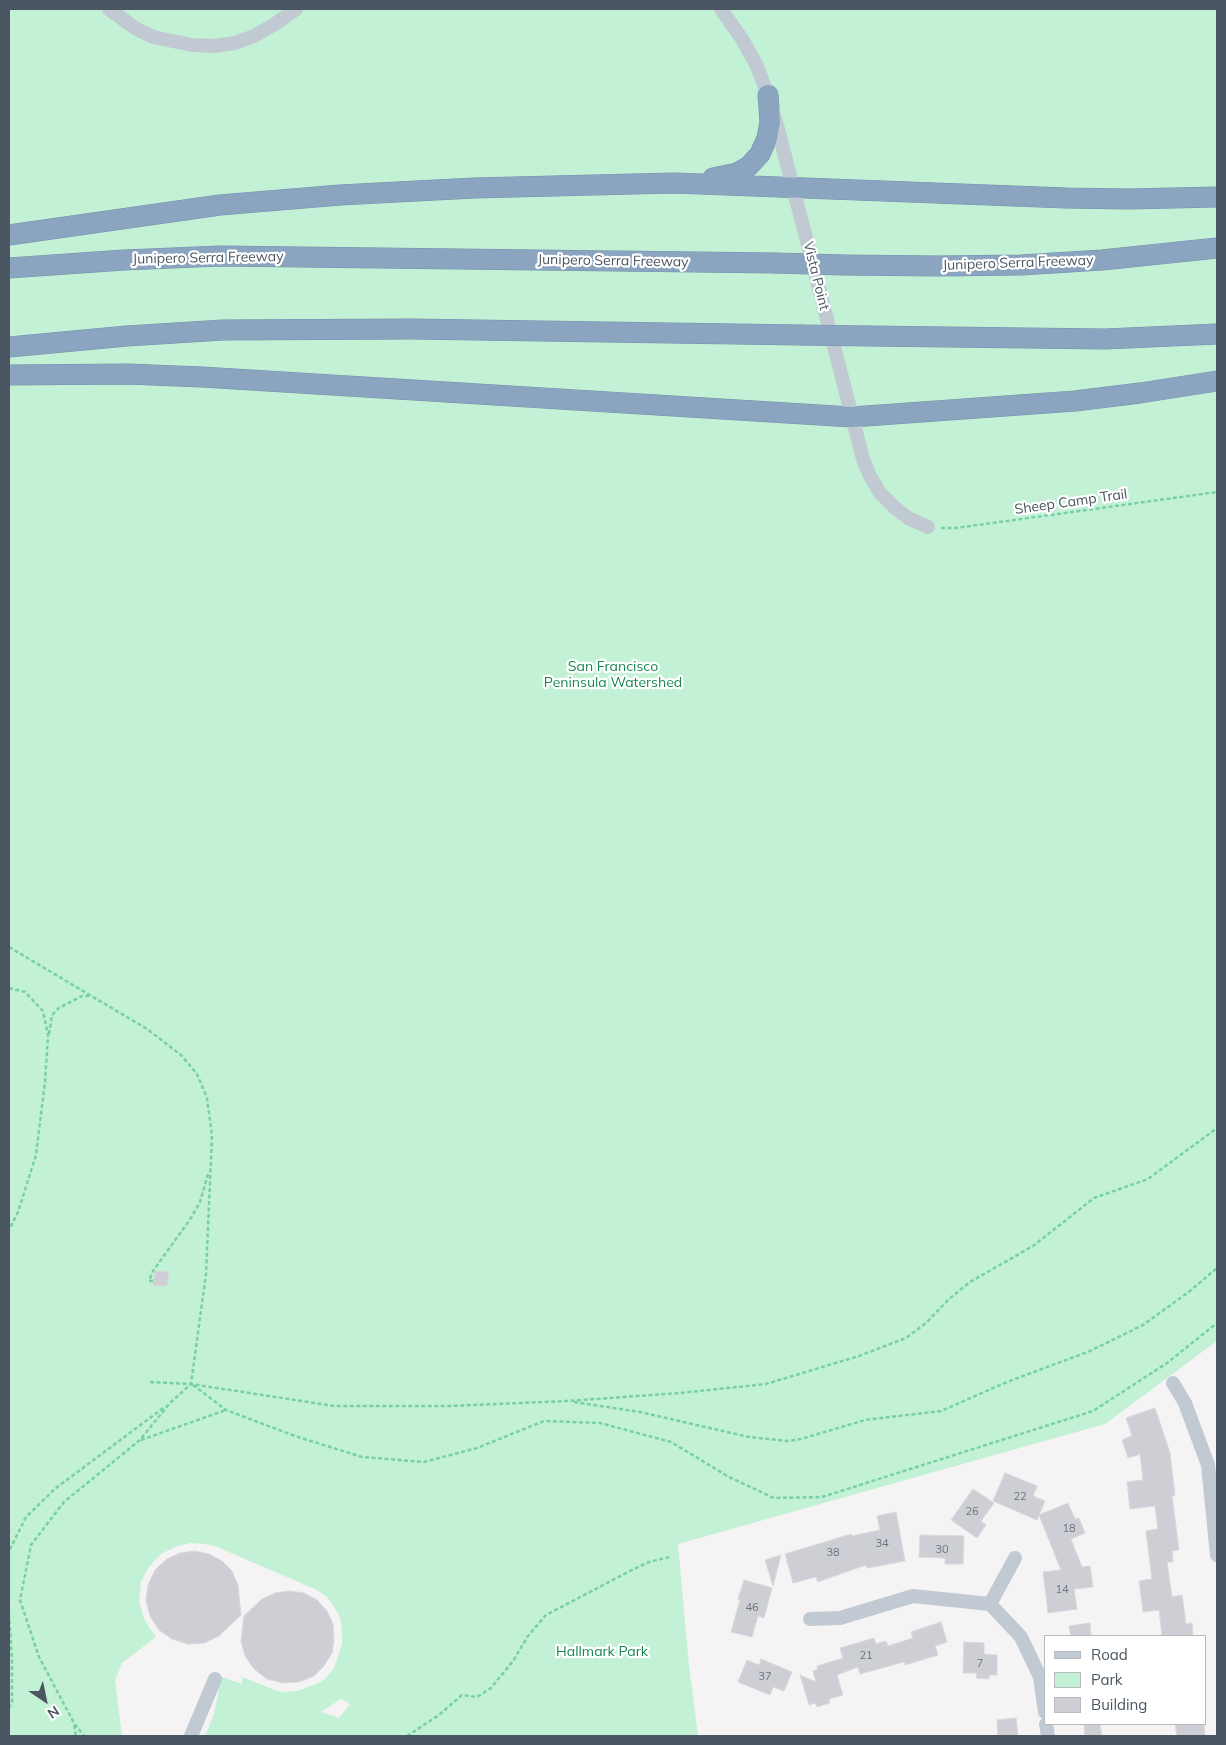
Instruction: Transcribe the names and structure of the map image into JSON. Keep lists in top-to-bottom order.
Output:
{
  "streets": {
    "highway": ["Junipero Serra Freeway"],
    "street": ["Vista Point"],
    "path": ["Sheep Camp Trail"]
  },
  "crossings": [
    ["Vista Point", "Sheep Camp Trail"]
  ],
  "parks": ["San Francisco Peninsula Watershed", "Hallmark Park"],
  "house_numbers": [
    "22",
    "26",
    "18",
    "34",
    "30",
    "38",
    "14",
    "46",
    "21",
    "7",
    "37"
  ],
  "legend": ["Road", "Park", "Building"],
  "north": "bottom right"
}
